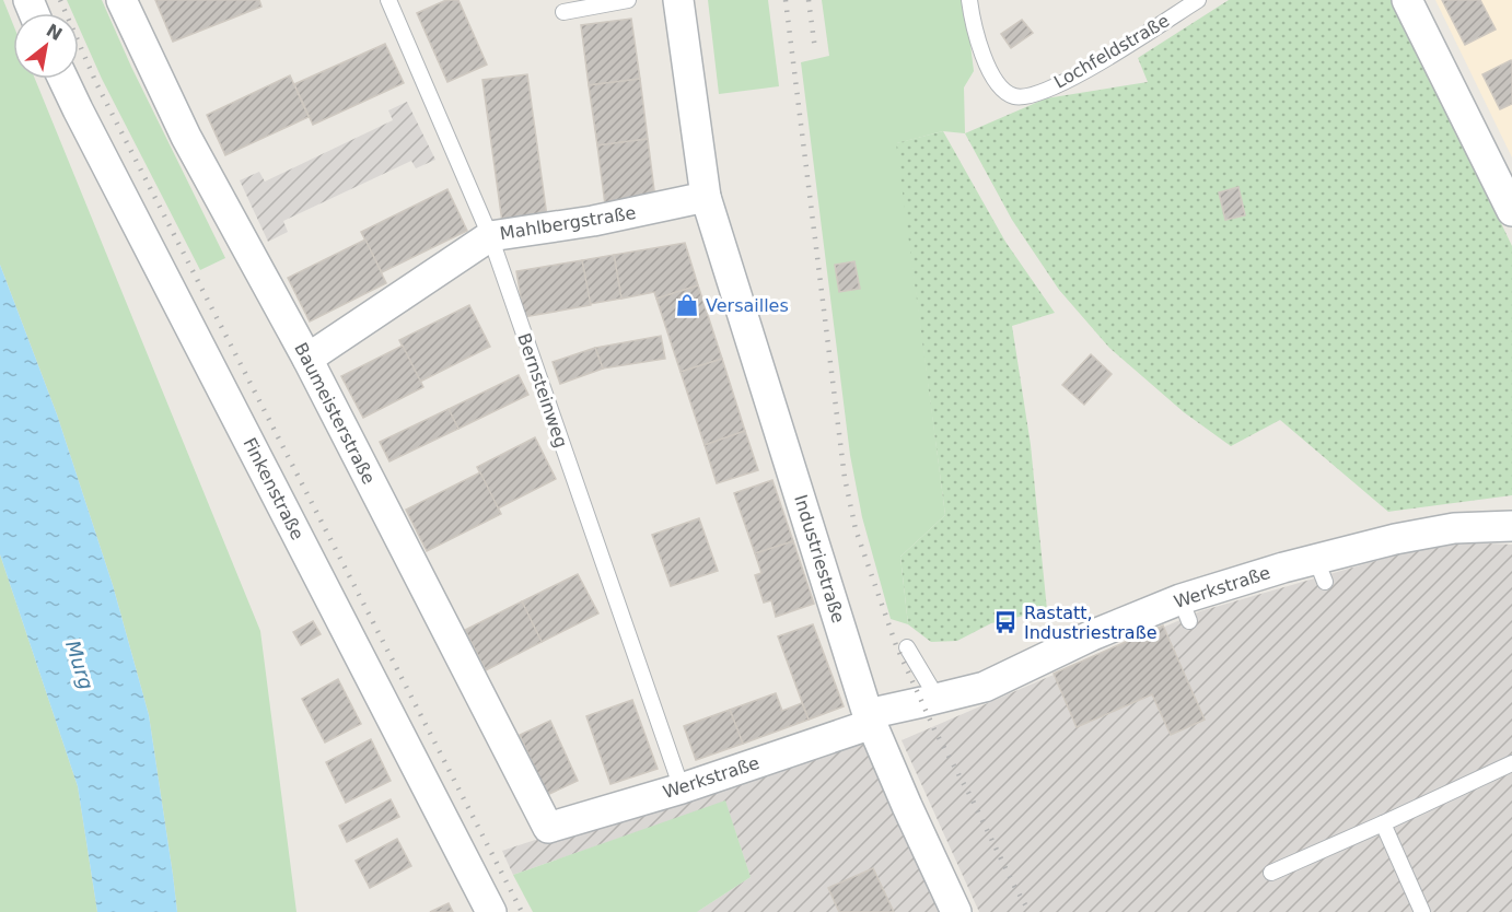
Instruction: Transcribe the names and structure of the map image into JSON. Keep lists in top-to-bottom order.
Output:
{
  "streets": {
    "street": [
      "Mahlbergstraße",
      "Baumeisterstraße",
      "Finkenstraße",
      "Industriestraße",
      "Werkstraße"
    ],
    "lane": ["Lochfeldstraße", "Bernsteinweg"]
  },
  "crossings": [
    ["Mahlbergstraße", "Bernsteinweg"],
    ["Mahlbergstraße", "Baumeisterstraße"],
    ["Mahlbergstraße", "Industriestraße"],
    ["Bernsteinweg", "Werkstraße"],
    ["Baumeisterstraße", "Werkstraße"],
    ["Industriestraße", "Werkstraße"]
  ],
  "water": ["Murg"],
  "places": {
    "shop": ["Versailles"],
    "bus stop": ["Rastatt, Industriestraße"]
  },
  "north": "top right"
}
